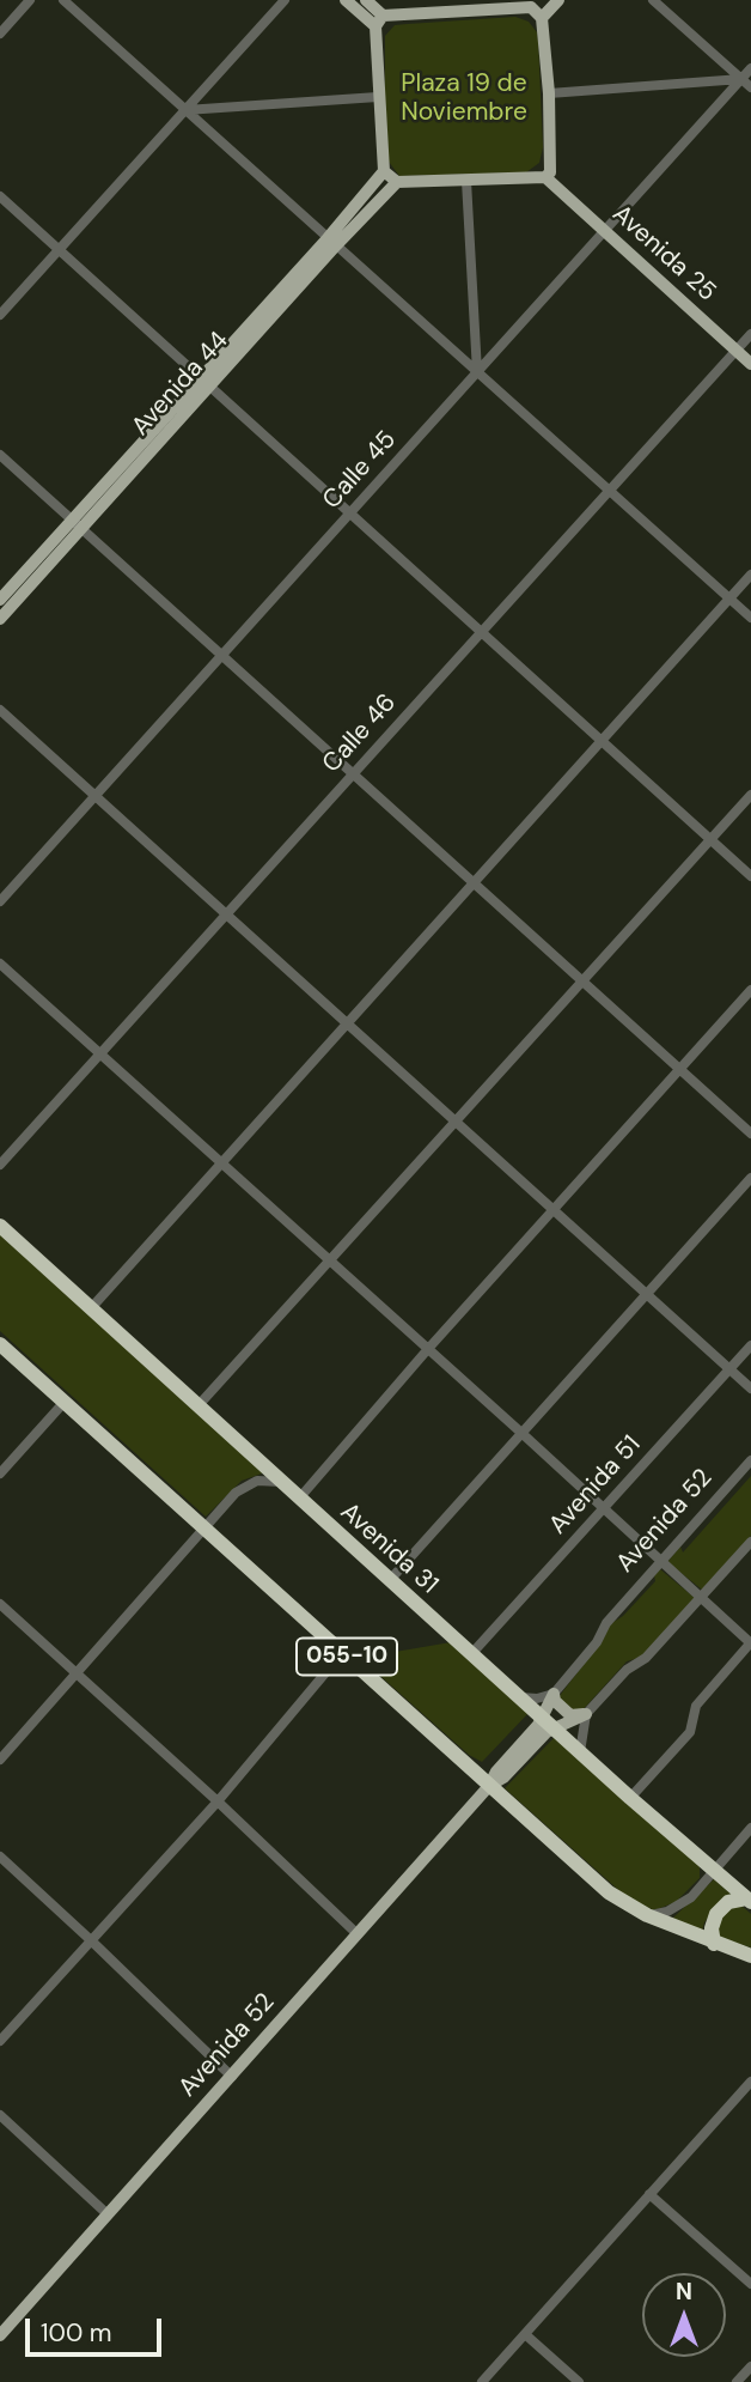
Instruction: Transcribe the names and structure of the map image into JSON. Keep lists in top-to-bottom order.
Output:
{
  "streets": {
    "highway": ["Avenida 31", "055-10"],
    "main road": ["Avenida 25", "Avenida 44", "Avenida 52"],
    "street": ["Calle 45", "Calle 46", "Avenida 51"]
  },
  "crossings": [
    ["Avenida 25", "Calle 45"],
    ["Avenida 25", "Calle 46"],
    ["Avenida 51", "Avenida 31"],
    ["Avenida 52", "Avenida 31"],
    ["Avenida 52", "055-10"]
  ],
  "parks": ["Plaza 19 de Noviembre"],
  "scale_bar": "100 m",
  "north": "top"
}
